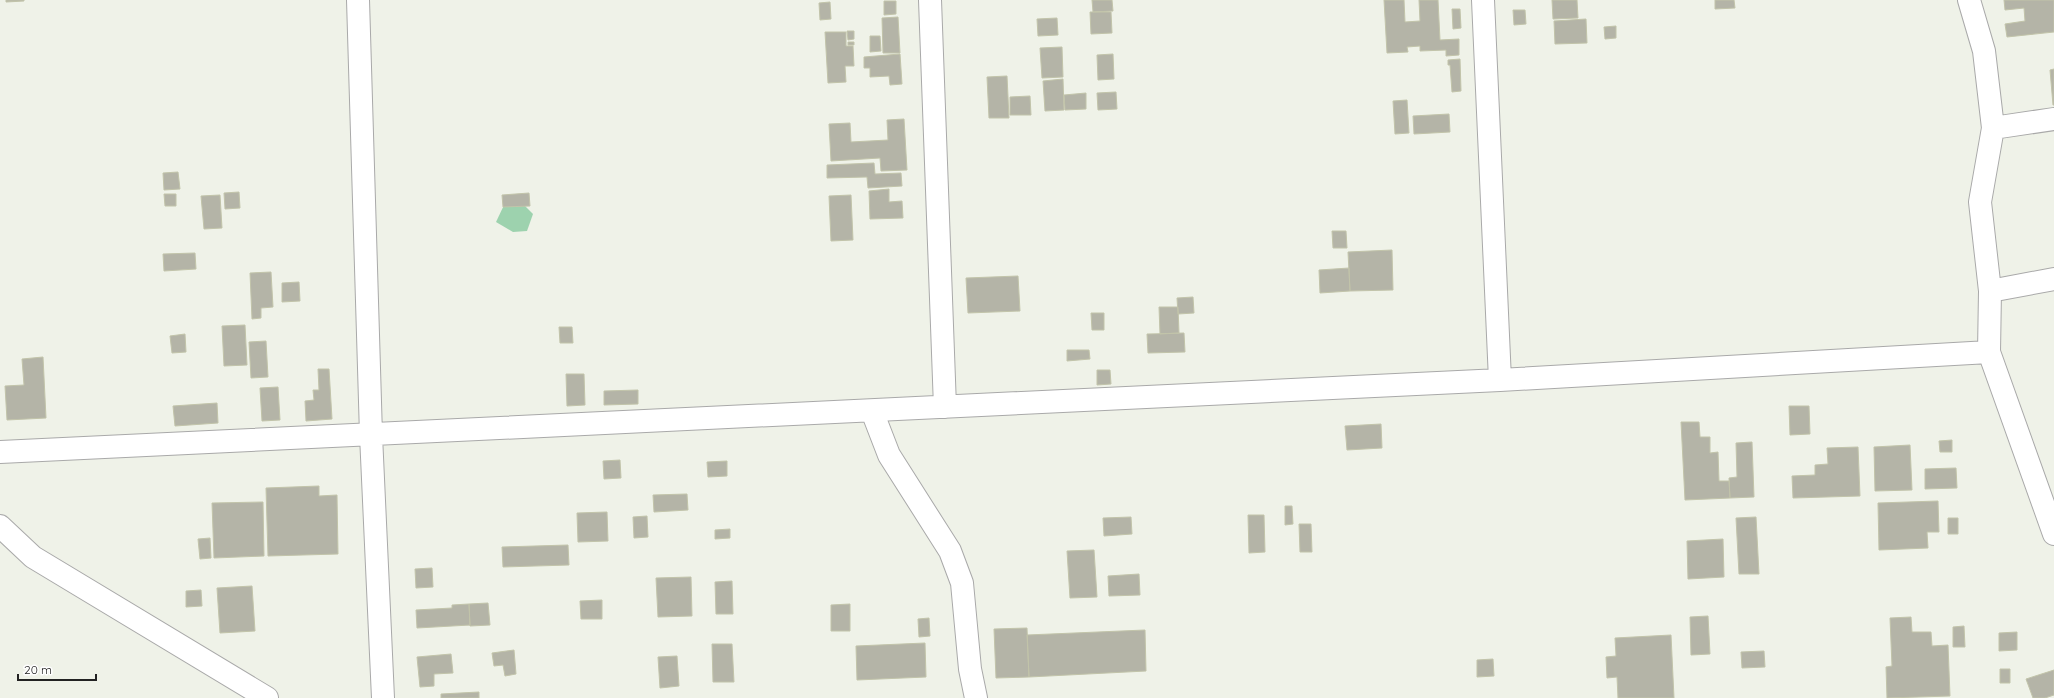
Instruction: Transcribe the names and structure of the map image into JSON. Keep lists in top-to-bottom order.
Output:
{
  "scale_bar": "20 m"
}
